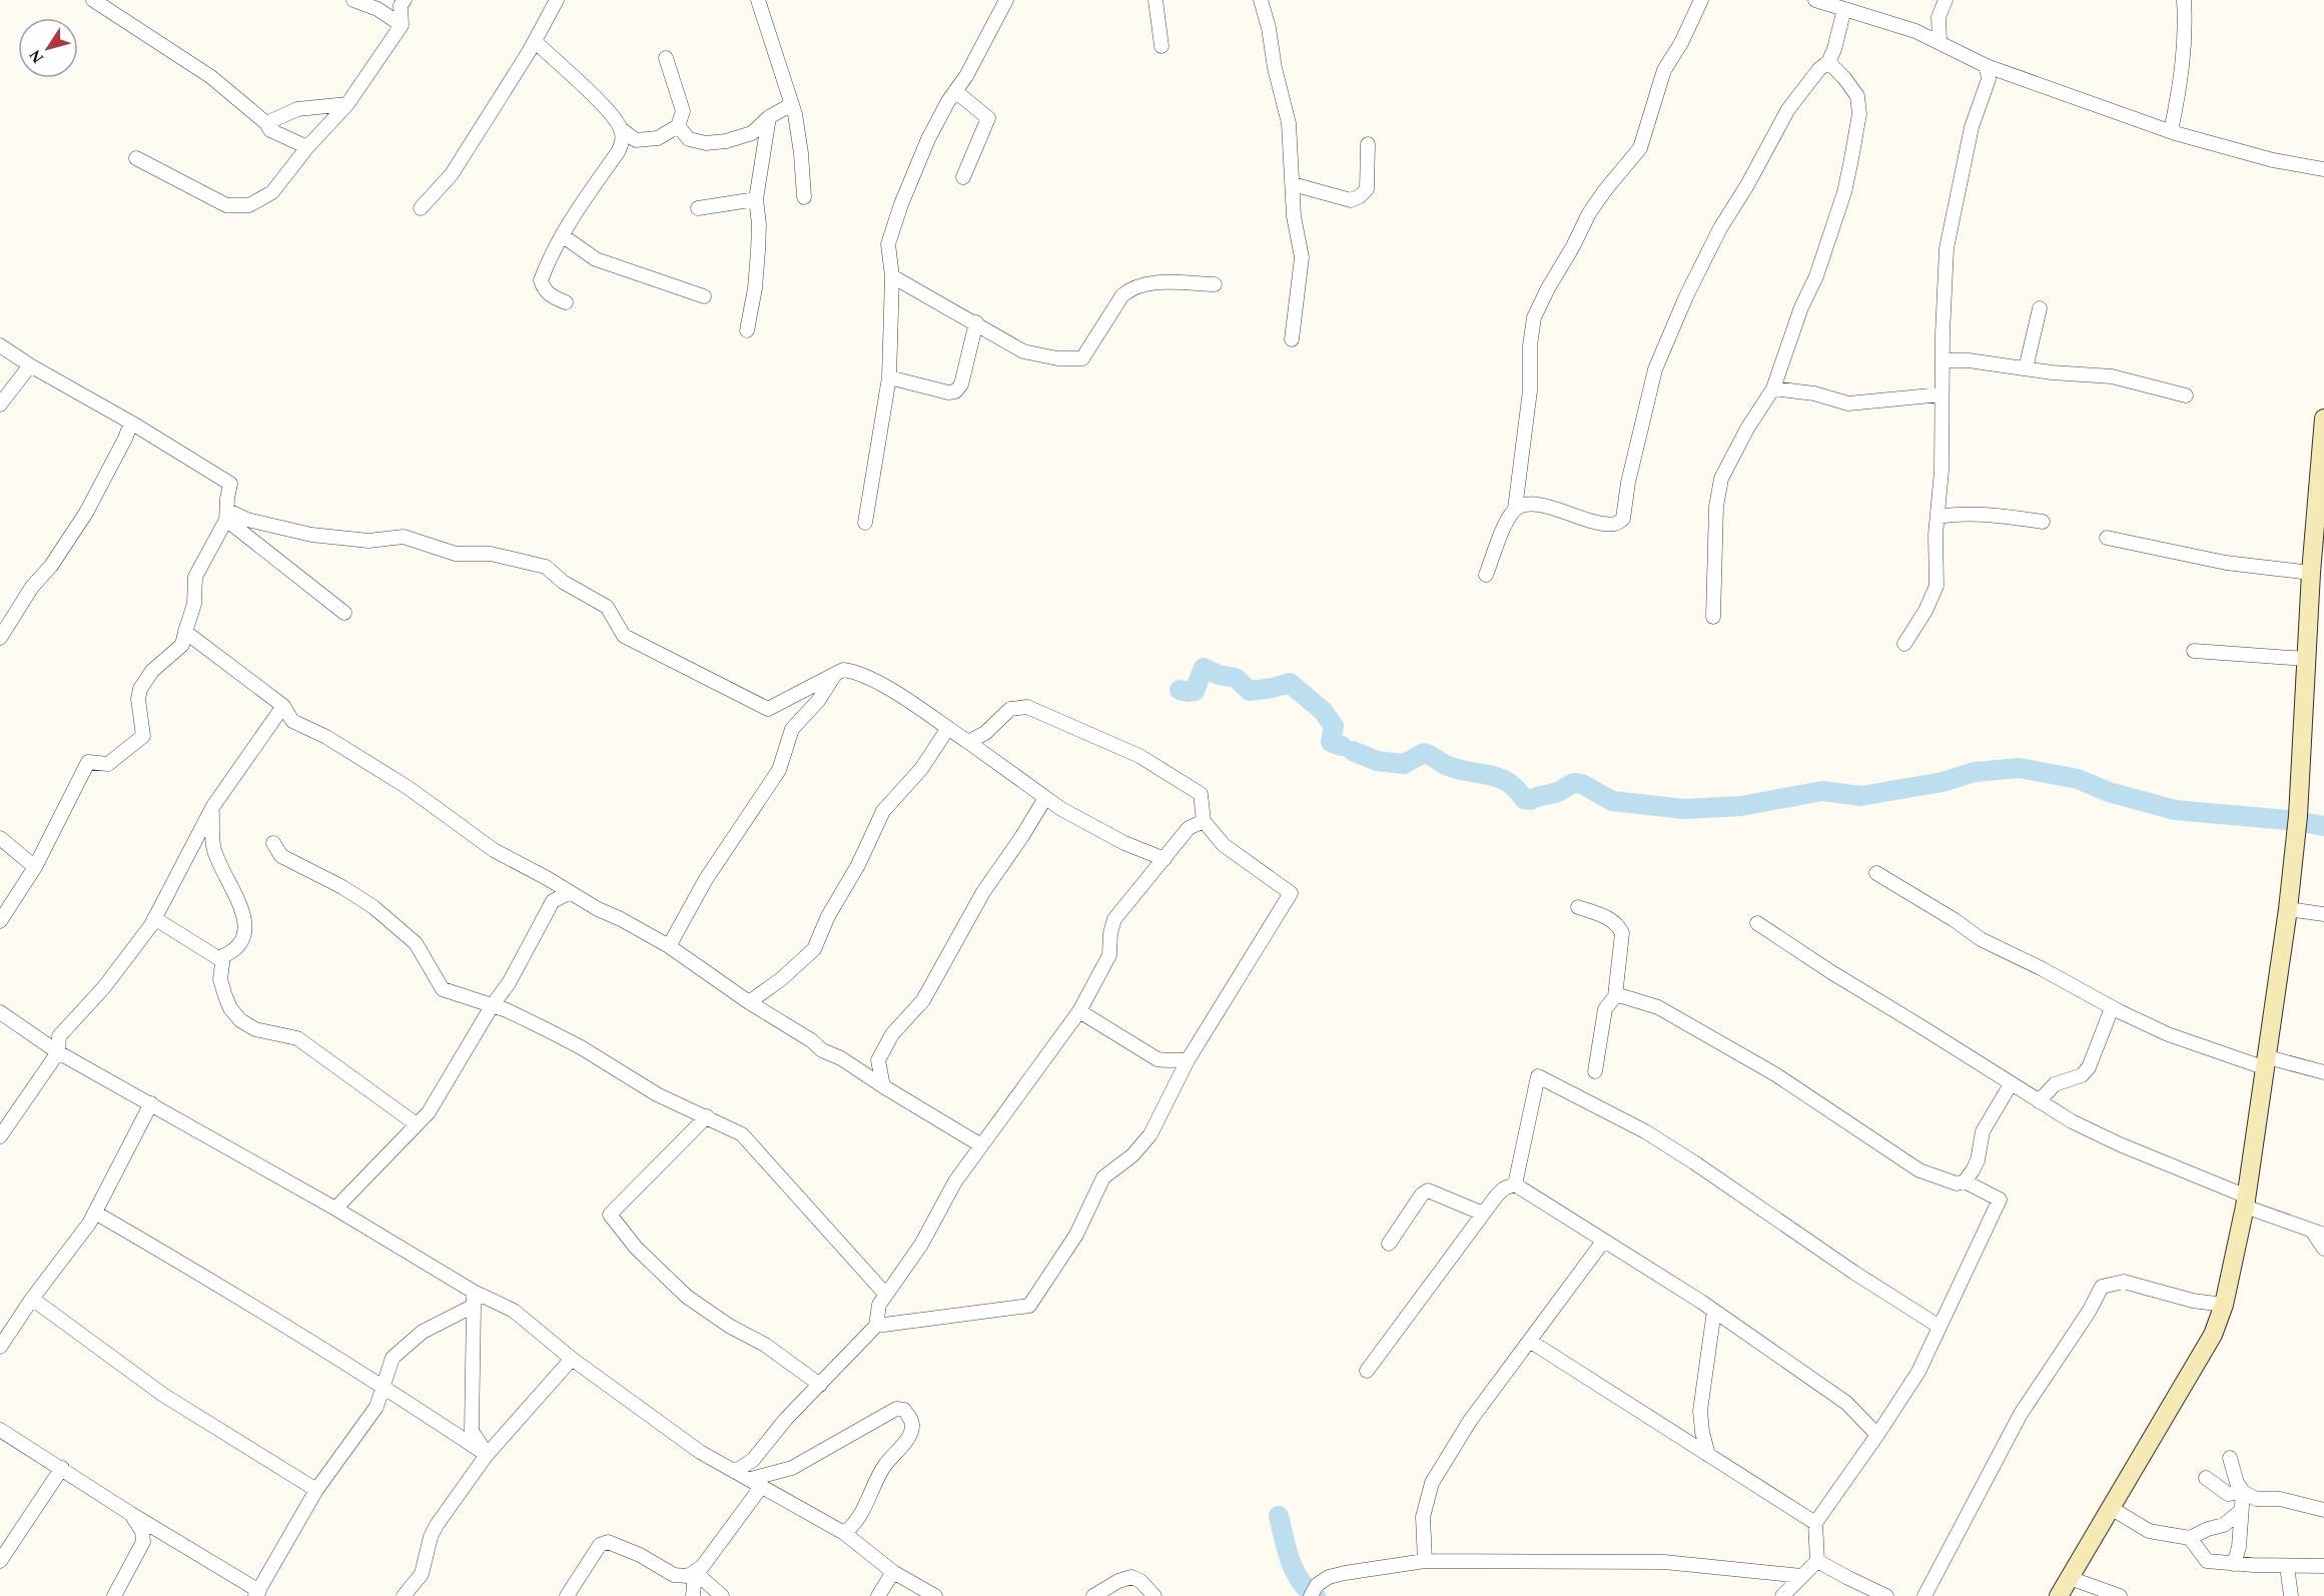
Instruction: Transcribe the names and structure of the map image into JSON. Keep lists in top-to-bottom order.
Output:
{
  "north": "bottom left"
}
